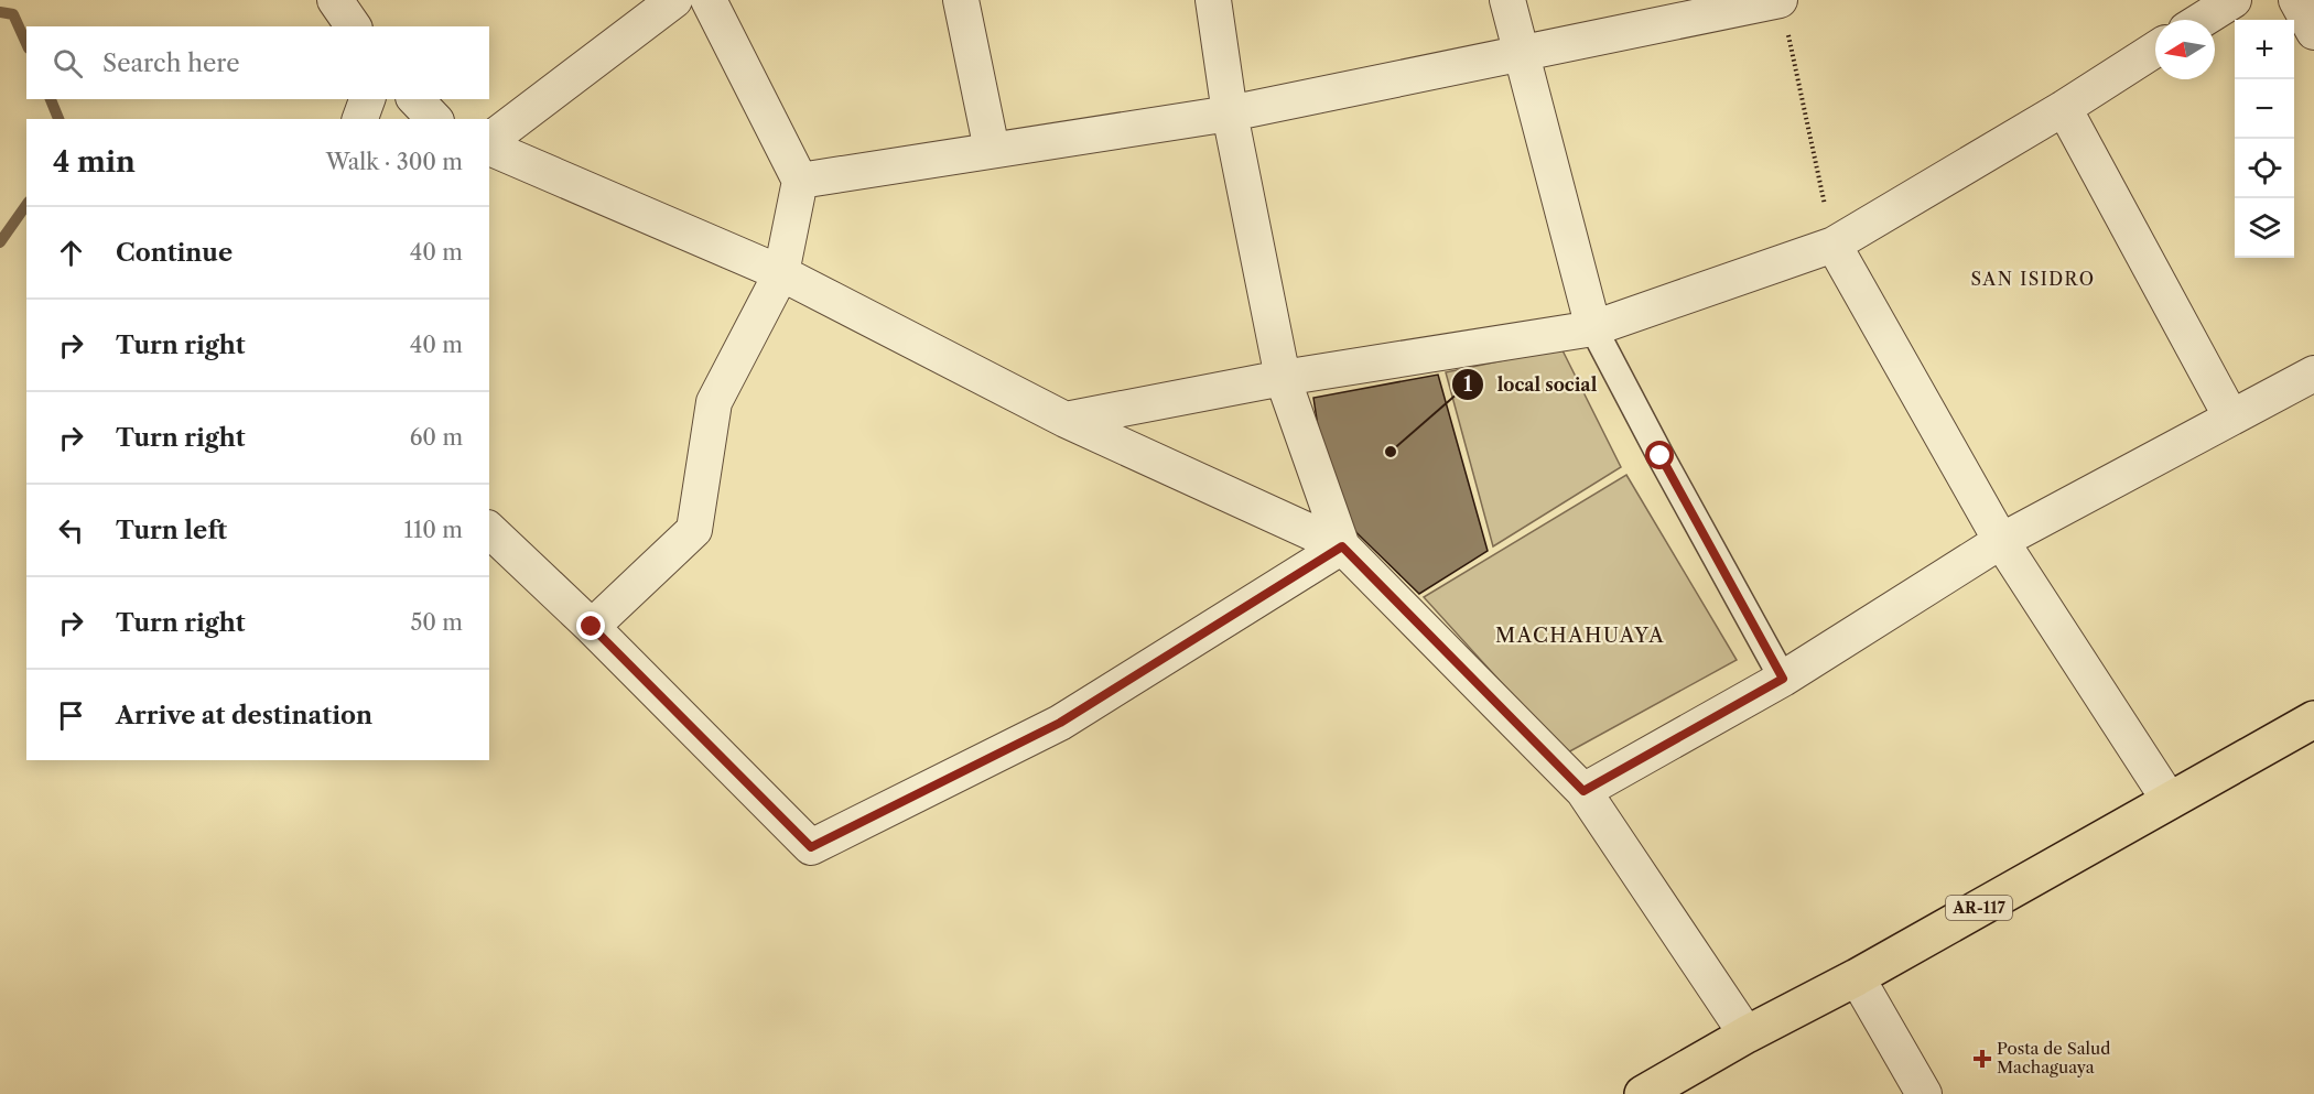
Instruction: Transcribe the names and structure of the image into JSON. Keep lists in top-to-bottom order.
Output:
{
  "streets": {
    "main road": ["AR-117"]
  },
  "districts": ["SAN ISIDRO", "MACHAHUAYA"],
  "places": {
    "other": ["local social"],
    "health": ["Posta de Salud Machaguaya"]
  },
  "north": "left",
  "page": {
    "map_buttons": ["+", "−"],
    "search": "Search here",
    "heading": ["4 min", "Walk · 300 m"],
    "list": [
      ["Continue", "40 m"],
      ["Turn right", "40 m"],
      ["Turn right", "60 m"],
      ["Turn left", "110 m"],
      ["Turn right", "50 m"],
      "Arrive at destination"
    ]
  }
}
